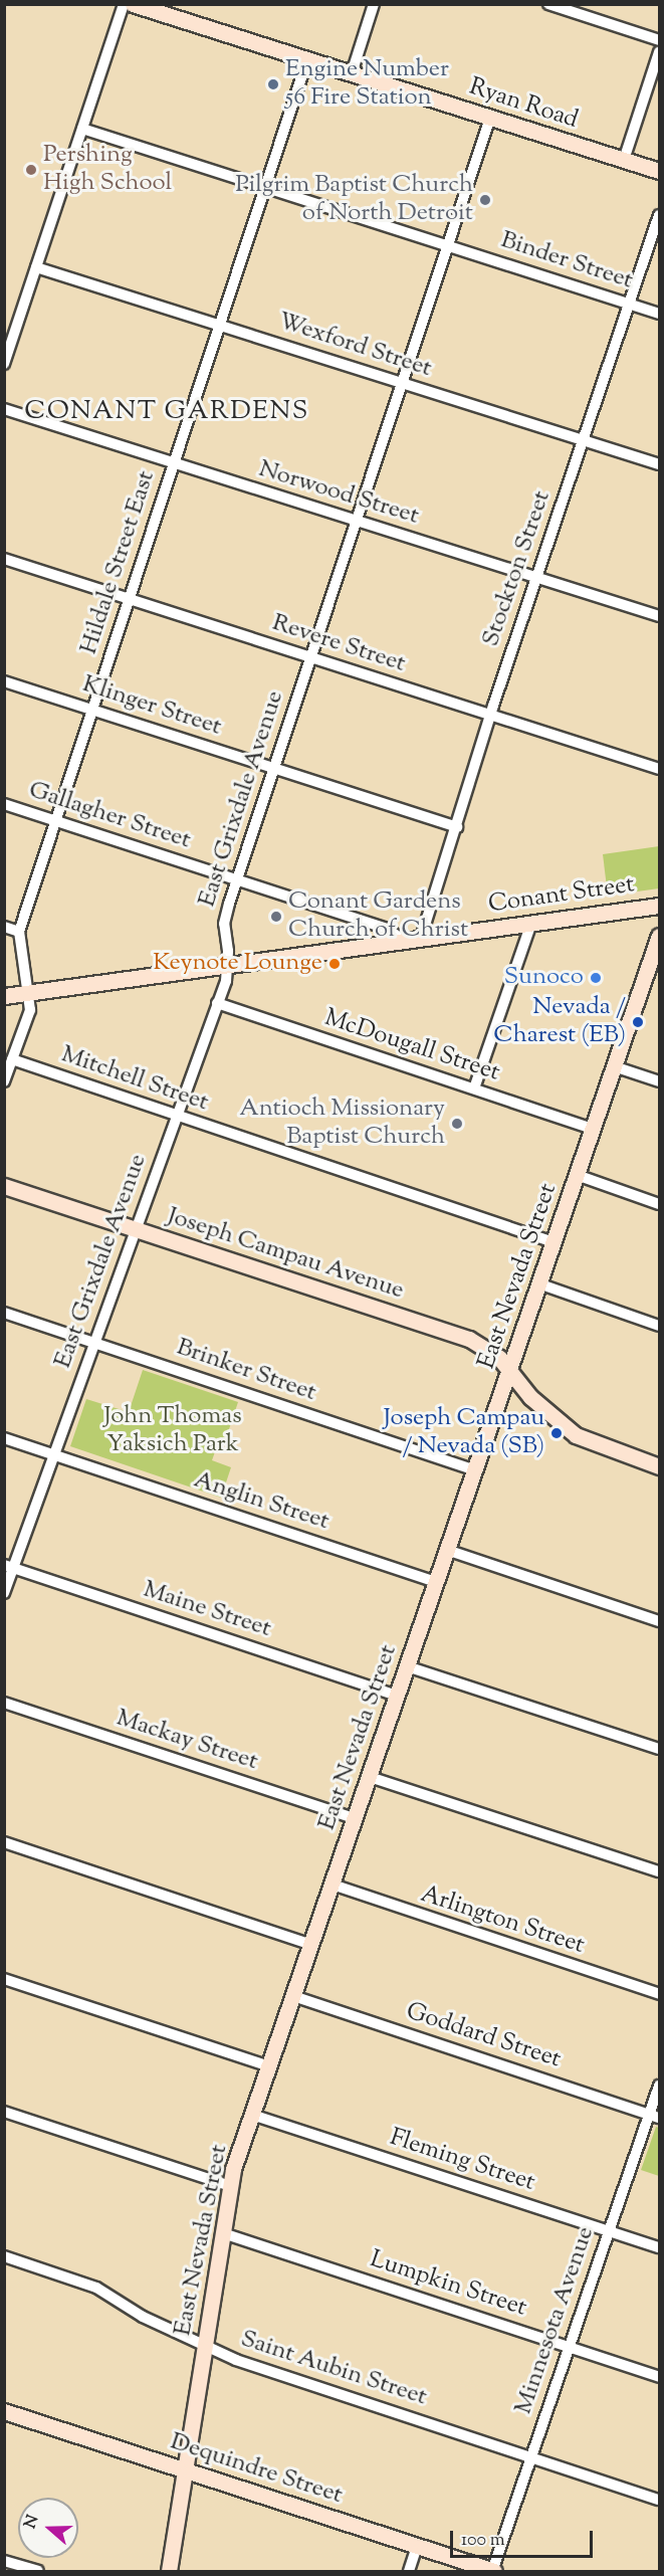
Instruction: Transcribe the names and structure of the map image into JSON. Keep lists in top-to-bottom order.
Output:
{
  "streets": {
    "street": [
      "Ryan Road",
      "Binder Street",
      "Wexford Street",
      "Norwood Street",
      "Hildale Street East",
      "Stockton Street",
      "Revere Street",
      "Klinger Street",
      "East Grixdale Avenue",
      "Gallagher Street",
      "Conant Street",
      "McDougall Street",
      "Mitchell Street",
      "Joseph Campau Avenue",
      "East Nevada Street",
      "Brinker Street",
      "Anglin Street",
      "Maine Street",
      "Mackay Street",
      "Arlington Street",
      "Goddard Street",
      "Fleming Street",
      "Lumpkin Street",
      "Minnesota Avenue",
      "Saint Aubin Street",
      "Dequindre Street"
    ]
  },
  "crossings": [
    ["Ryan Road", "Hildale Street East"],
    ["Ryan Road", "East Grixdale Avenue"],
    ["Binder Street", "Hildale Street East"],
    ["Binder Street", "Stockton Street"],
    ["Binder Street", "East Grixdale Avenue"],
    ["Wexford Street", "Hildale Street East"],
    ["Wexford Street", "Stockton Street"],
    ["Wexford Street", "East Grixdale Avenue"],
    ["Norwood Street", "Hildale Street East"],
    ["Norwood Street", "Stockton Street"],
    ["Norwood Street", "East Grixdale Avenue"],
    ["Hildale Street East", "Revere Street"],
    ["Hildale Street East", "Klinger Street"],
    ["Hildale Street East", "Gallagher Street"],
    ["Hildale Street East", "Conant Street"],
    ["Hildale Street East", "Mitchell Street"],
    ["Stockton Street", "Revere Street"],
    ["Stockton Street", "Klinger Street"],
    ["Stockton Street", "Conant Street"],
    ["Revere Street", "East Grixdale Avenue"],
    ["Klinger Street", "East Grixdale Avenue"],
    ["East Grixdale Avenue", "Gallagher Street"],
    ["East Grixdale Avenue", "Conant Street"],
    ["East Grixdale Avenue", "McDougall Street"],
    ["East Grixdale Avenue", "Mitchell Street"],
    ["East Grixdale Avenue", "Joseph Campau Avenue"],
    ["East Grixdale Avenue", "Brinker Street"],
    ["East Grixdale Avenue", "Anglin Street"],
    ["East Grixdale Avenue", "Maine Street"],
    ["Gallagher Street", "Conant Street"],
    ["McDougall Street", "East Nevada Street"],
    ["Mitchell Street", "East Nevada Street"],
    ["Joseph Campau Avenue", "East Nevada Street"],
    ["East Nevada Street", "Brinker Street"],
    ["East Nevada Street", "Anglin Street"],
    ["East Nevada Street", "Maine Street"],
    ["East Nevada Street", "Mackay Street"],
    ["East Nevada Street", "Arlington Street"],
    ["East Nevada Street", "Goddard Street"],
    ["East Nevada Street", "Fleming Street"],
    ["East Nevada Street", "Lumpkin Street"],
    ["East Nevada Street", "Saint Aubin Street"],
    ["East Nevada Street", "Dequindre Street"],
    ["Goddard Street", "Minnesota Avenue"],
    ["Fleming Street", "Minnesota Avenue"],
    ["Lumpkin Street", "Minnesota Avenue"],
    ["Minnesota Avenue", "Saint Aubin Street"],
    ["Minnesota Avenue", "Dequindre Street"]
  ],
  "districts": ["CONANT GARDENS"],
  "parks": ["John Thomas Yaksich Park"],
  "places": [
    "Engine Number 56 Fire Station",
    "Pershing High School",
    "Pilgrim Baptist Church of North Detroit",
    "Conant Gardens Church of Christ",
    "Keynote Lounge",
    "Sunoco",
    "Nevada / Charest (EB)",
    "Antioch Missionary Baptist Church",
    "Joseph Campau / Nevada (SB)"
  ],
  "scale_bar": "100 m",
  "north": "left"
}
